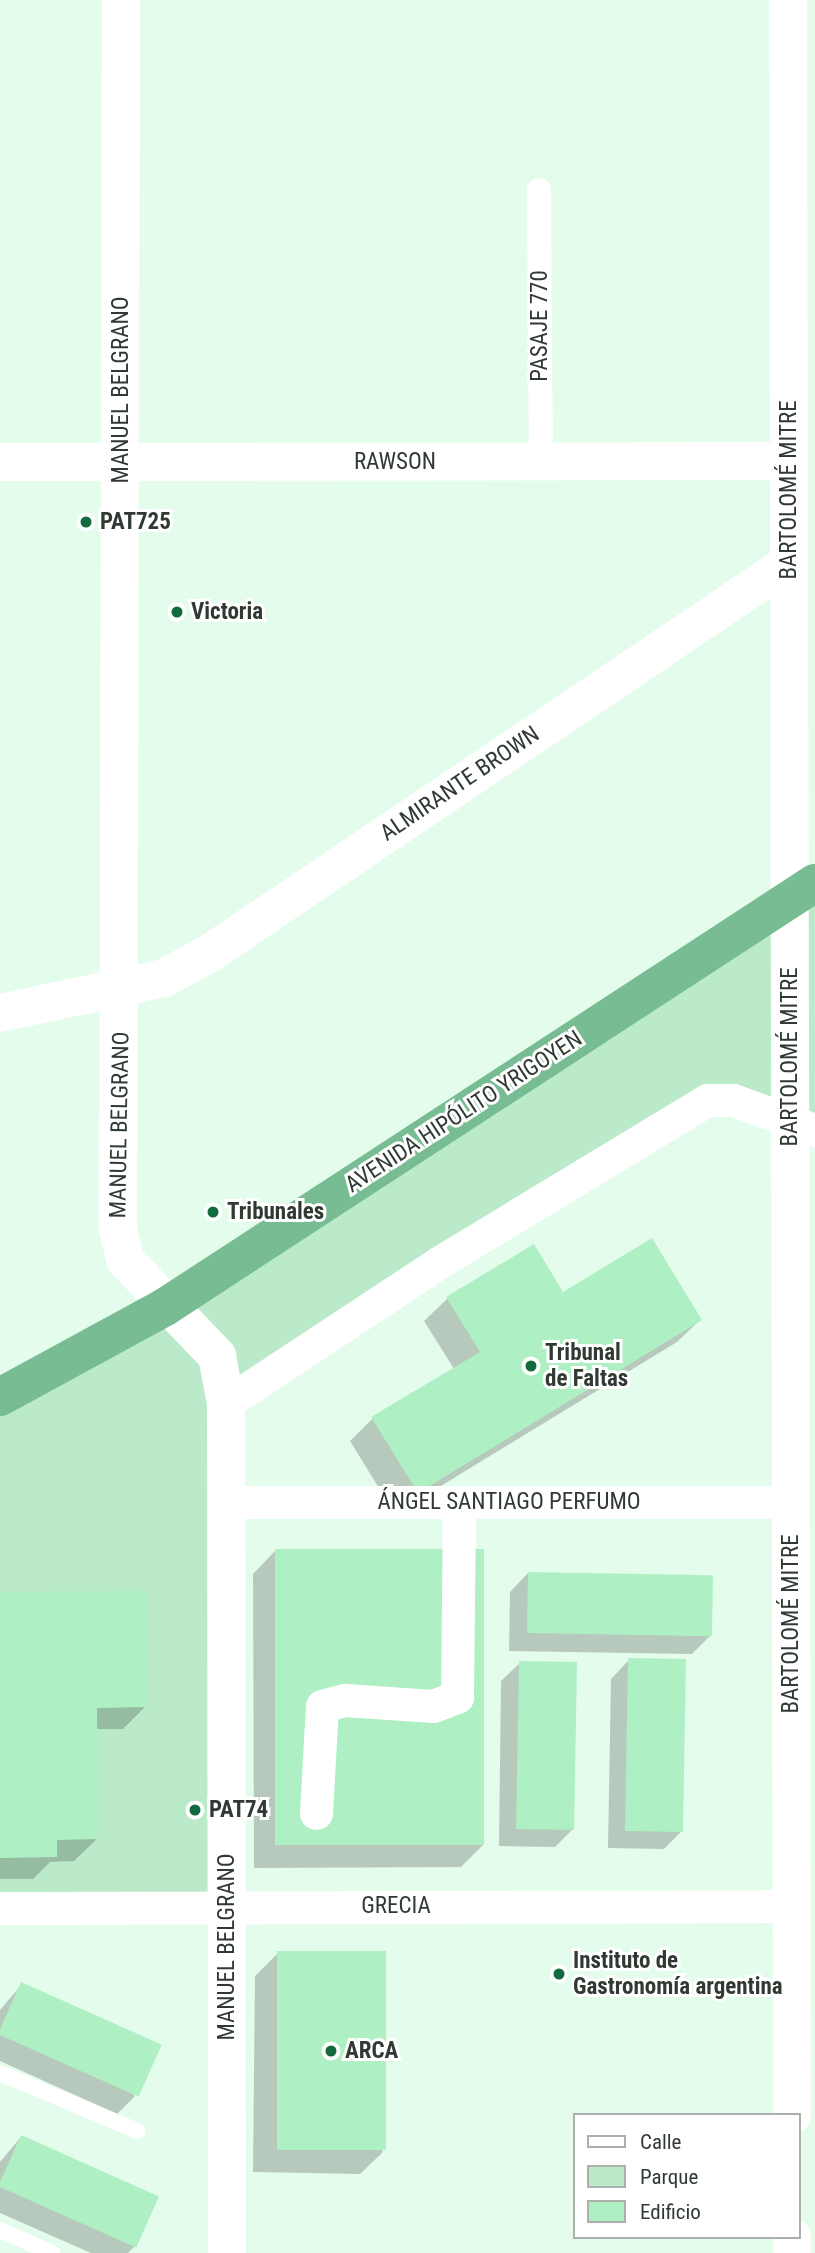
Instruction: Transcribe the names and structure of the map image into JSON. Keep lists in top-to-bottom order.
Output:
{
  "streets": {
    "highway": ["AVENIDA HIPÓLITO YRIGOYEN"],
    "street": [
      "PASAJE 770",
      "MANUEL BELGRANO",
      "RAWSON",
      "BARTOLOMÉ MITRE",
      "ALMIRANTE BROWN",
      "ÁNGEL SANTIAGO PERFUMO",
      "GRECIA"
    ]
  },
  "crossings": [
    ["PASAJE 770", "RAWSON"],
    ["MANUEL BELGRANO", "RAWSON"],
    ["MANUEL BELGRANO", "ALMIRANTE BROWN"],
    ["MANUEL BELGRANO", "AVENIDA HIPÓLITO YRIGOYEN"],
    ["MANUEL BELGRANO", "ÁNGEL SANTIAGO PERFUMO"],
    ["MANUEL BELGRANO", "GRECIA"],
    ["RAWSON", "BARTOLOMÉ MITRE"],
    ["BARTOLOMÉ MITRE", "ALMIRANTE BROWN"],
    ["BARTOLOMÉ MITRE", "AVENIDA HIPÓLITO YRIGOYEN"],
    ["BARTOLOMÉ MITRE", "ÁNGEL SANTIAGO PERFUMO"],
    ["BARTOLOMÉ MITRE", "GRECIA"]
  ],
  "places": [
    "PAT725",
    "Victoria",
    "Tribunales",
    "Tribunal de Faltas",
    "PAT74",
    "Instituto de Gastronomía argentina",
    "ARCA"
  ],
  "legend": ["Calle", "Parque", "Edificio"]
}
